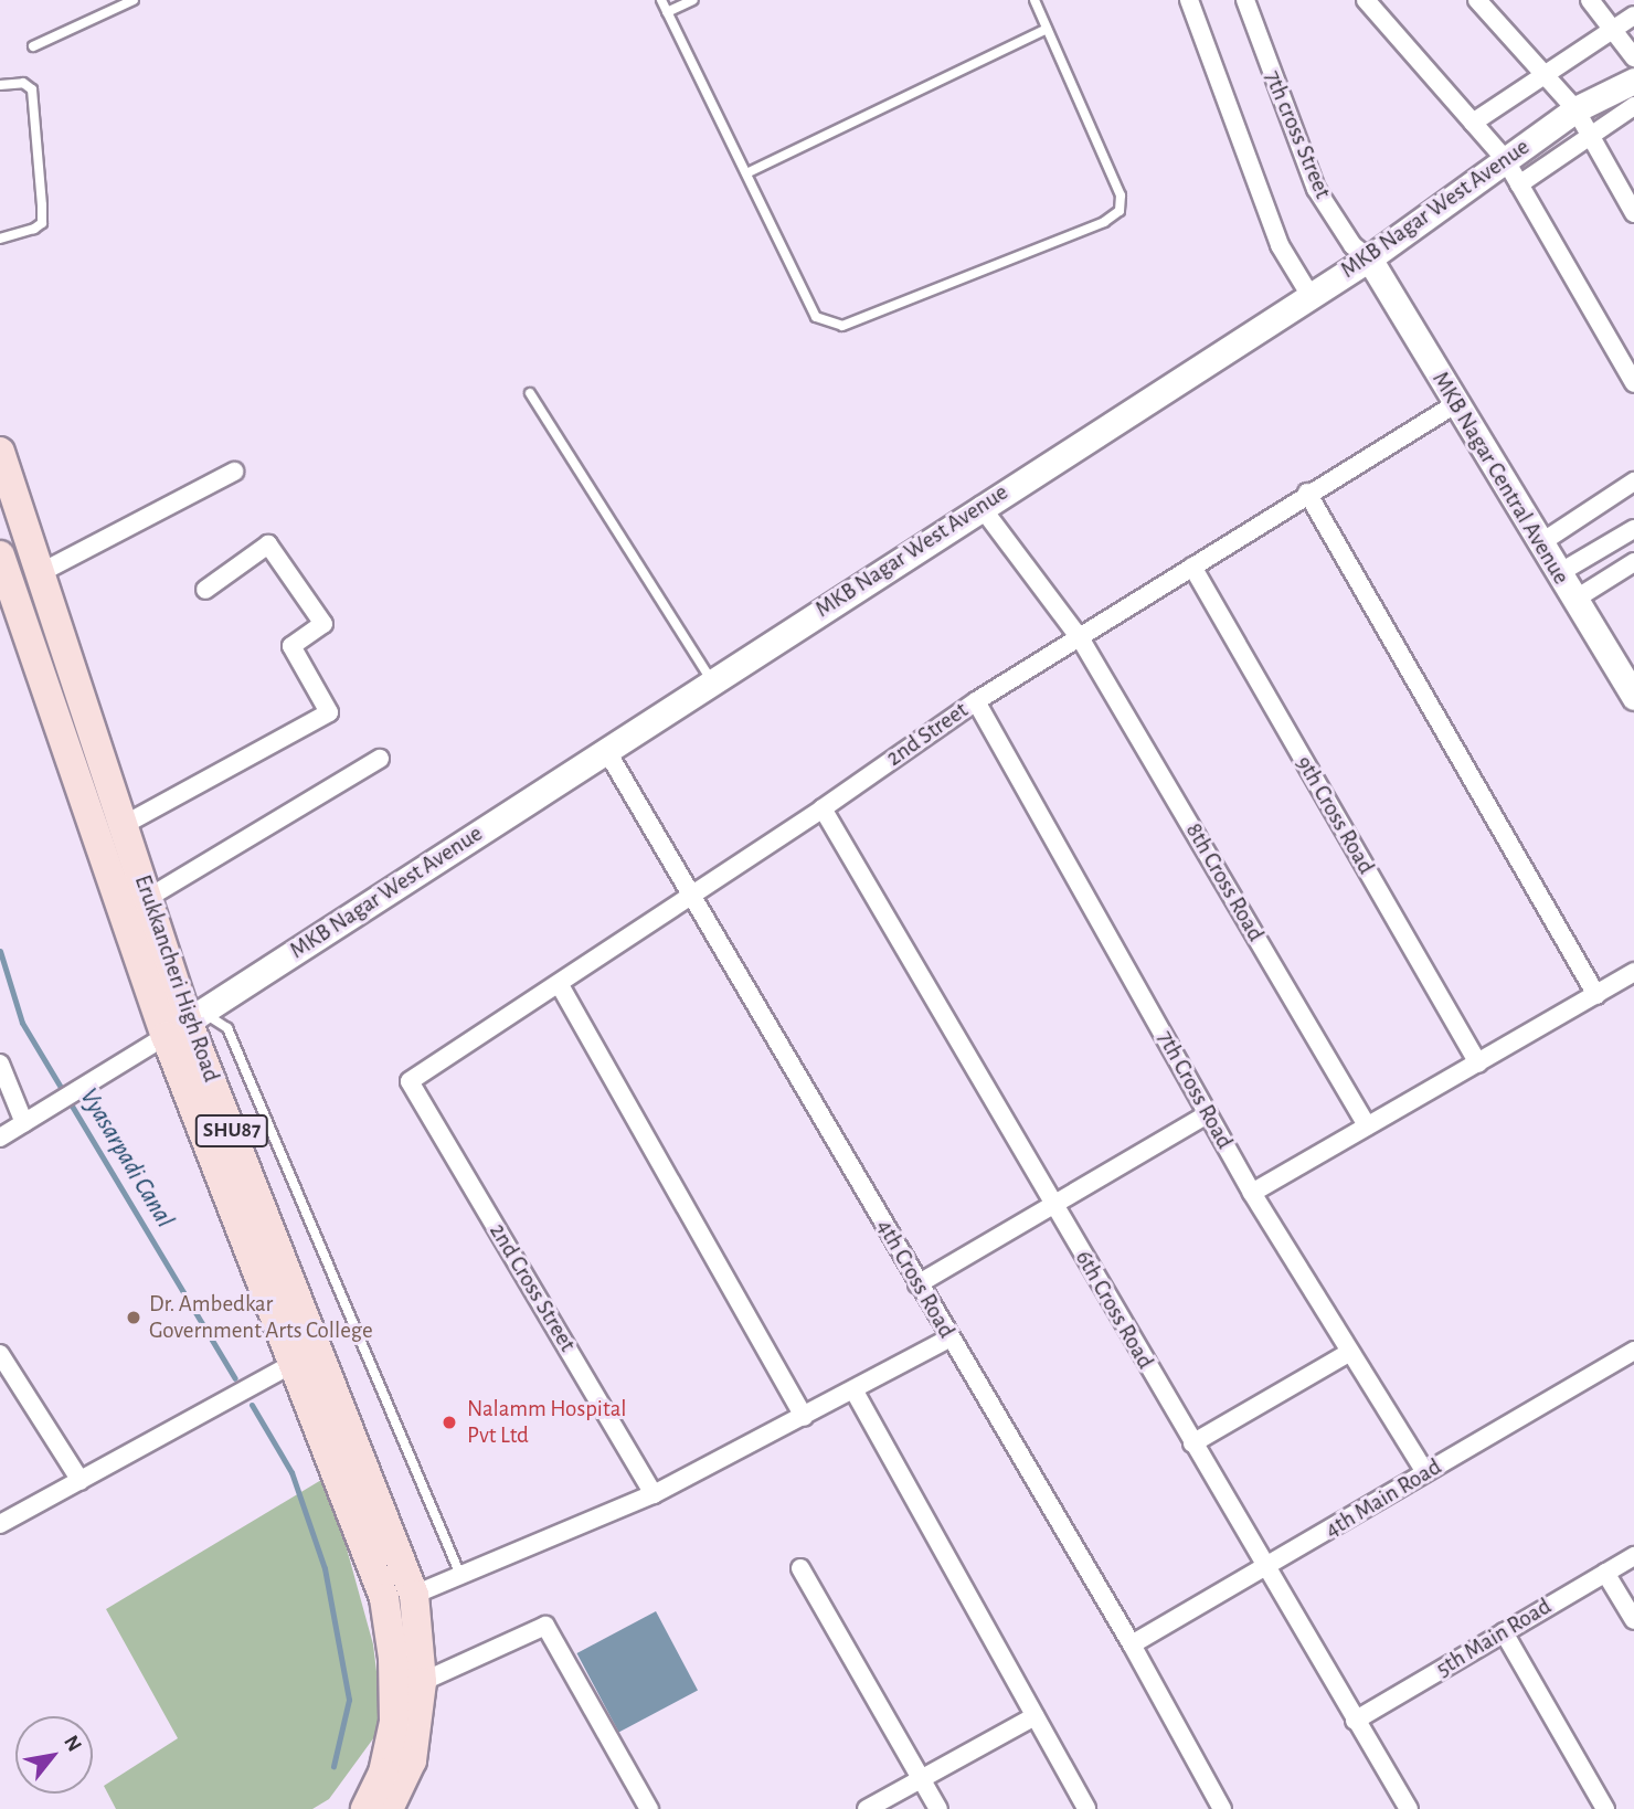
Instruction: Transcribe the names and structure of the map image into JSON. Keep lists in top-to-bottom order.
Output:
{
  "streets": {
    "main road": [
      "MKB Nagar West Avenue",
      "MKB Nagar Central Avenue",
      "Erukkancheri High Road",
      "SHU87"
    ],
    "street": [
      "7th cross Street",
      "2nd Street",
      "9th Cross Road",
      "8th Cross Road",
      "7th Cross Road",
      "4th Cross Road",
      "2nd Cross Street",
      "6th Cross Road",
      "4th Main Road",
      "5th Main Road"
    ]
  },
  "crossings": [
    ["7th cross Street", "MKB Nagar West Avenue"],
    ["7th cross Street", "MKB Nagar Central Avenue"],
    ["MKB Nagar West Avenue", "MKB Nagar Central Avenue"],
    ["MKB Nagar West Avenue", "8th Cross Road"],
    ["MKB Nagar West Avenue", "Erukkancheri High Road"],
    ["MKB Nagar West Avenue", "SHU87"],
    ["MKB Nagar West Avenue", "4th Cross Road"],
    ["MKB Nagar Central Avenue", "2nd Street"],
    ["2nd Street", "9th Cross Road"],
    ["2nd Street", "8th Cross Road"],
    ["2nd Street", "7th Cross Road"],
    ["2nd Street", "4th Cross Road"],
    ["2nd Street", "2nd Cross Street"],
    ["2nd Street", "6th Cross Road"],
    ["Erukkancheri High Road", "SHU87"],
    ["7th Cross Road", "4th Main Road"],
    ["4th Cross Road", "4th Main Road"],
    ["6th Cross Road", "4th Main Road"],
    ["6th Cross Road", "5th Main Road"]
  ],
  "water": ["Vyasarpadi Canal"],
  "places": ["Dr. Ambedkar Government Arts College", "Nalamm Hospital Pvt Ltd"],
  "north": "top right"
}
